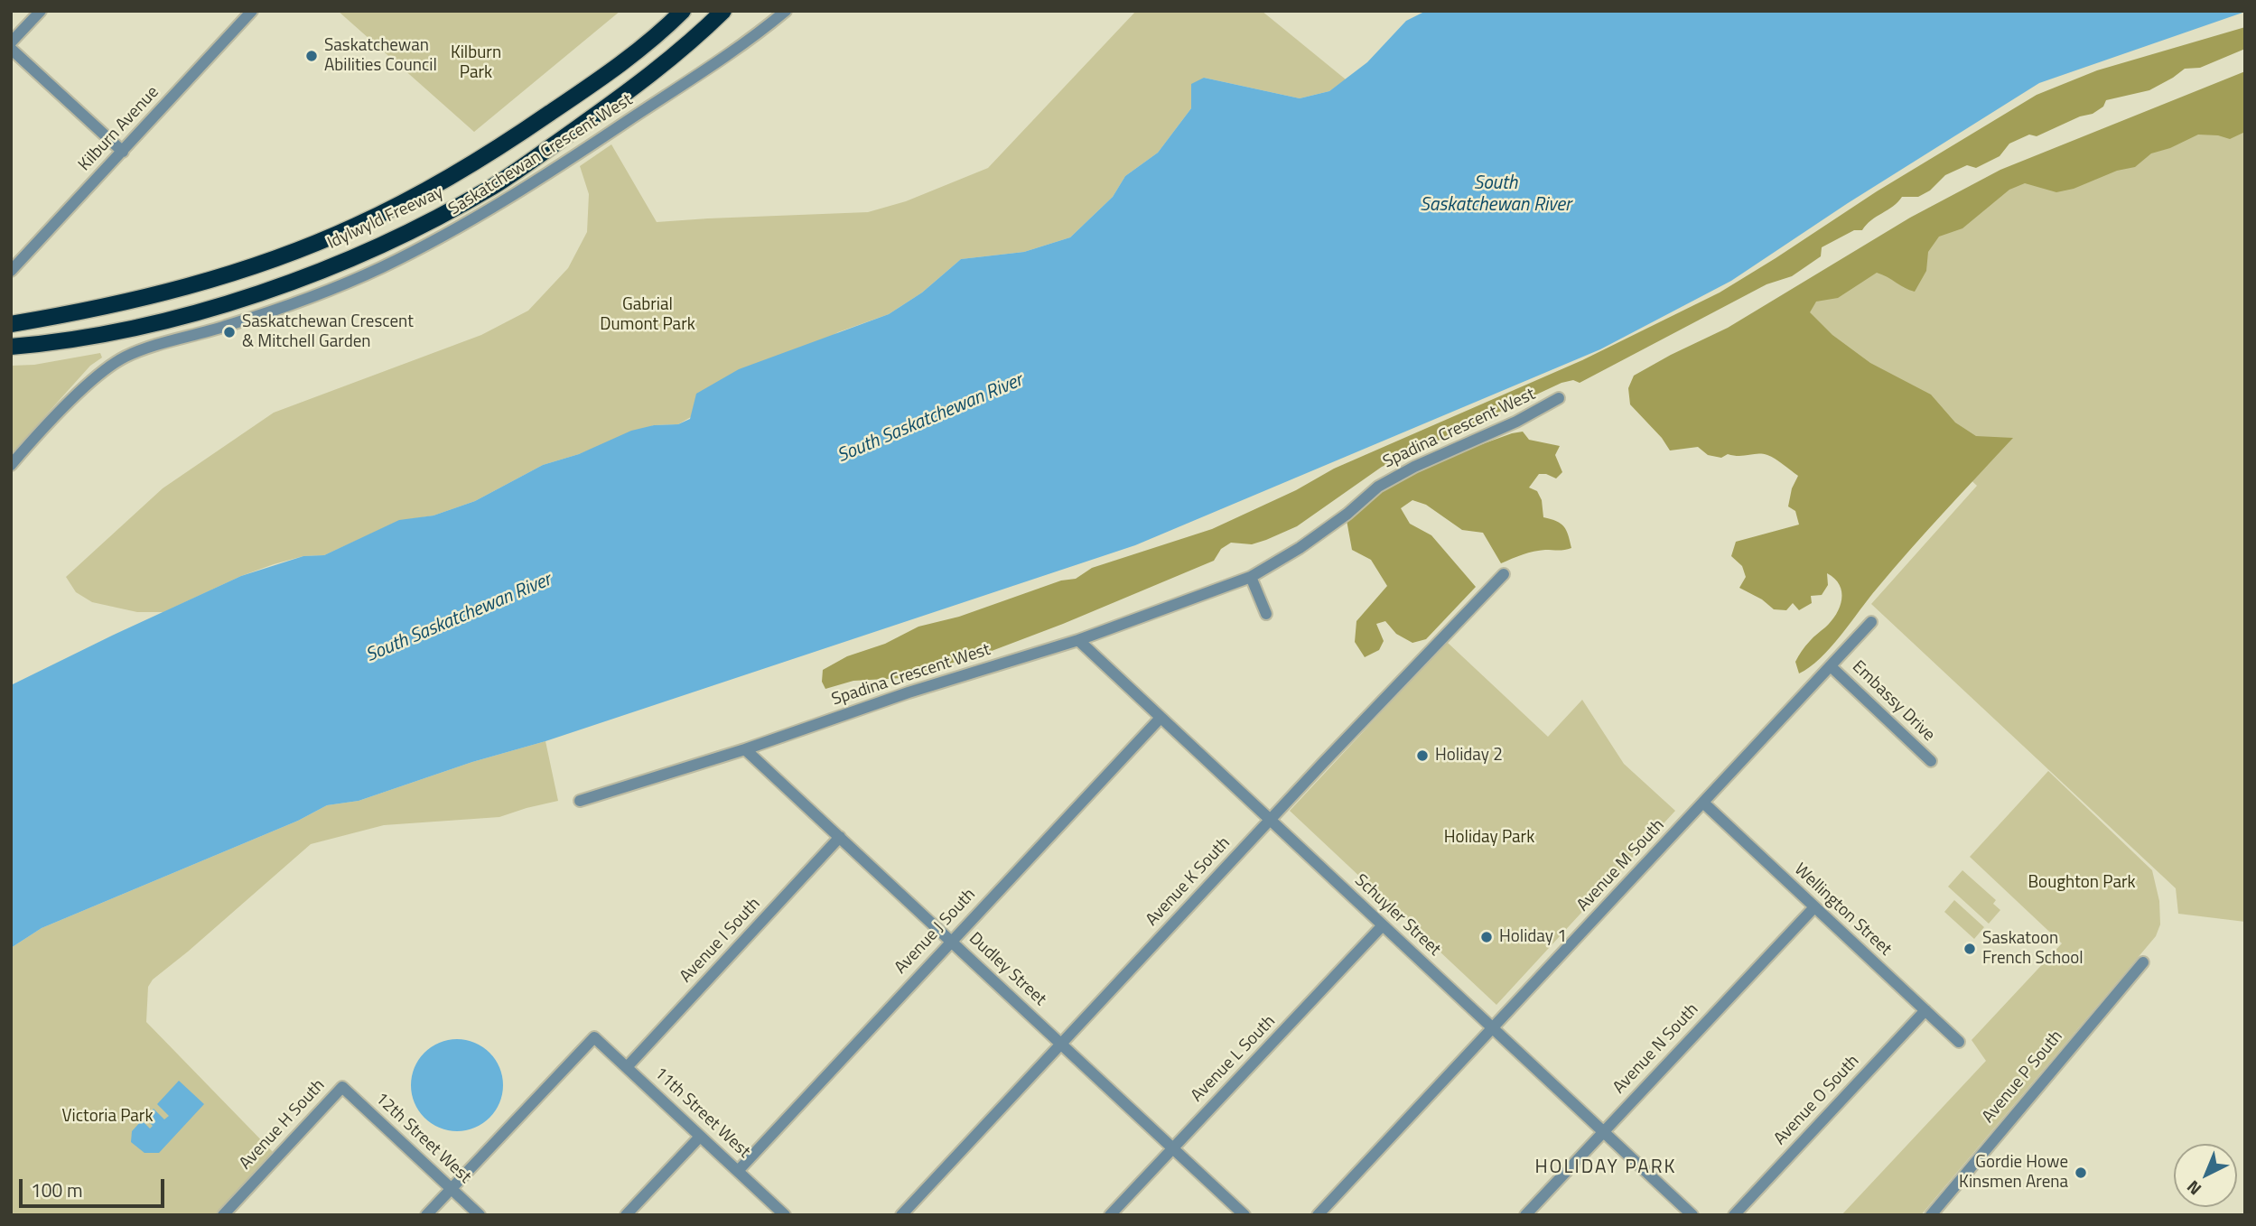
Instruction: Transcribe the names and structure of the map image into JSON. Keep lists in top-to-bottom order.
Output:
{
  "streets": {
    "highway": ["Idylwyld Freeway"],
    "street": [
      "Kilburn Avenue",
      "Saskatchewan Crescent West",
      "Spadina Crescent West",
      "Embassy Drive",
      "Avenue M South",
      "Avenue K South",
      "Wellington Street",
      "Schuyler Street",
      "Avenue J South",
      "Avenue I South",
      "Dudley Street",
      "Avenue N South",
      "Avenue L South",
      "Avenue P South",
      "Avenue O South",
      "11th Street West",
      "Avenue H South",
      "12th Street West"
    ]
  },
  "crossings": [
    ["Spadina Crescent West", "Schuyler Street"],
    ["Spadina Crescent West", "Dudley Street"],
    ["Embassy Drive", "Avenue M South"],
    ["Avenue M South", "Wellington Street"],
    ["Avenue M South", "Schuyler Street"],
    ["Avenue K South", "Schuyler Street"],
    ["Avenue K South", "Dudley Street"],
    ["Wellington Street", "Avenue N South"],
    ["Wellington Street", "Avenue O South"],
    ["Schuyler Street", "Avenue J South"],
    ["Schuyler Street", "Avenue N South"],
    ["Schuyler Street", "Avenue L South"],
    ["Avenue J South", "Dudley Street"],
    ["Avenue J South", "11th Street West"],
    ["Avenue I South", "Dudley Street"],
    ["Avenue I South", "11th Street West"],
    ["Dudley Street", "Avenue L South"],
    ["11th Street West", "12th Street West"],
    ["Avenue H South", "12th Street West"]
  ],
  "districts": ["HOLIDAY PARK"],
  "water": ["South Saskatchewan River"],
  "parks": [
    "Kilburn Park",
    "Gabrial Dumont Park",
    "Holiday Park",
    "Boughton Park",
    "Victoria Park"
  ],
  "places": [
    "Saskatchewan Abilities Council",
    "Saskatchewan Crescent & Mitchell Garden",
    "Holiday 2",
    "Holiday 1",
    "Saskatoon French School",
    "Gordie Howe Kinsmen Arena"
  ],
  "scale_bar": "100 m",
  "north": "bottom left"
}
